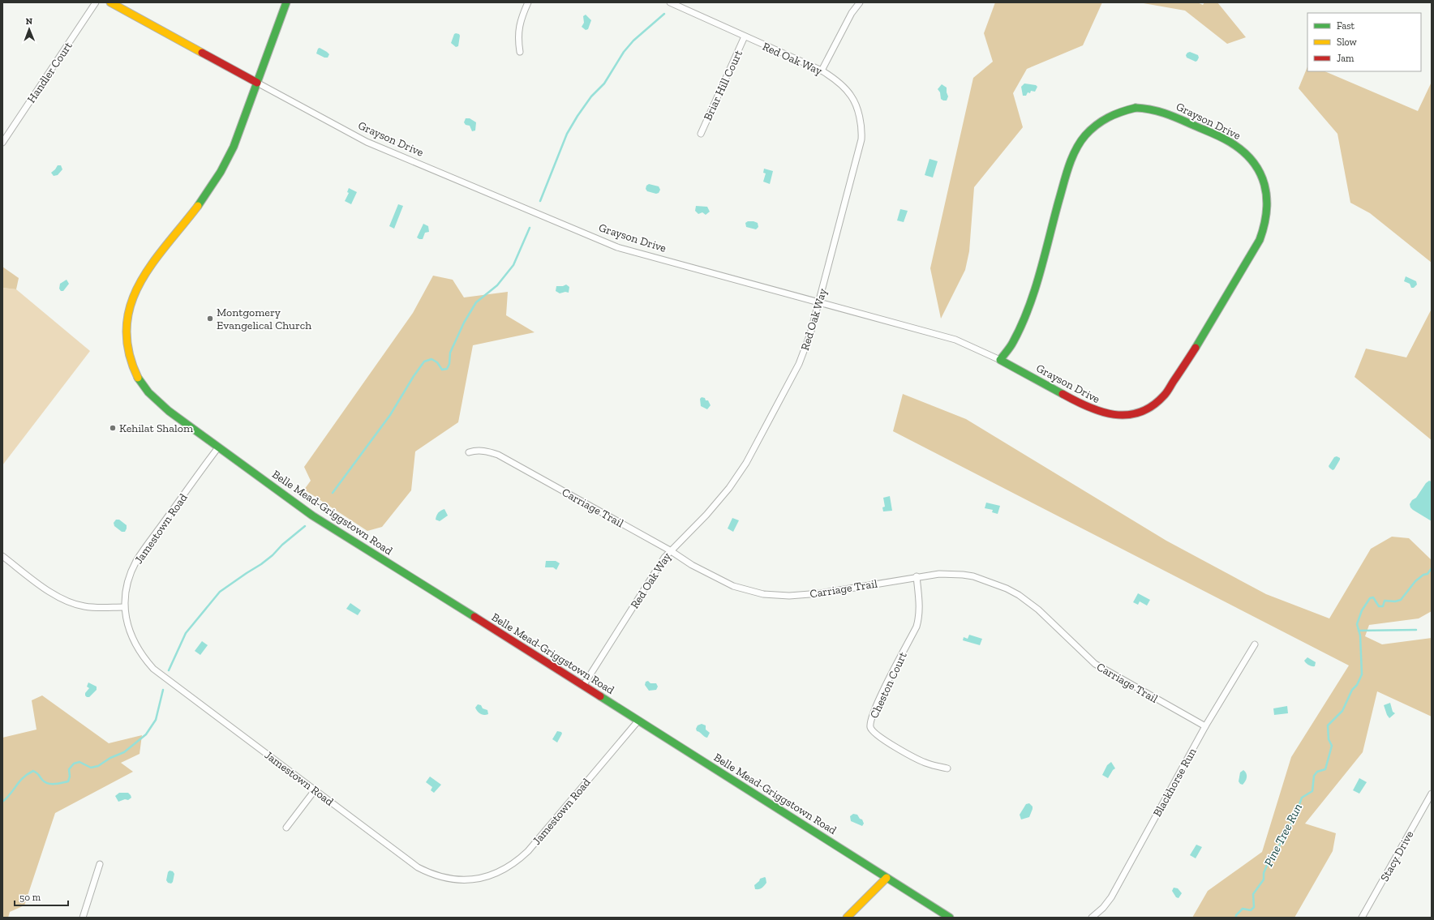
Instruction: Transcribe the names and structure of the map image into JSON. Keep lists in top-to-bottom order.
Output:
{
  "streets": {
    "street": [
      "Red Oak Way",
      "Handler Court",
      "Briar Hill Court",
      "Grayson Drive",
      "Carriage Trail",
      "Belle Mead-Griggstown Road",
      "Jamestown Road",
      "Cheston Court",
      "Blackhorse Run",
      "Stacy Drive"
    ]
  },
  "crossings": [
    ["Red Oak Way", "Briar Hill Court"],
    ["Red Oak Way", "Grayson Drive"],
    ["Red Oak Way", "Carriage Trail"],
    ["Red Oak Way", "Belle Mead-Griggstown Road"],
    ["Grayson Drive", "Belle Mead-Griggstown Road"],
    ["Carriage Trail", "Cheston Court"],
    ["Carriage Trail", "Blackhorse Run"],
    ["Belle Mead-Griggstown Road", "Jamestown Road"]
  ],
  "water": ["Pine Tree Run"],
  "places": ["Montgomery Evangelical Church", "Kehilat Shalom"],
  "legend": ["Fast", "Slow", "Jam"],
  "scale_bar": "50 m",
  "north": "top"
}
